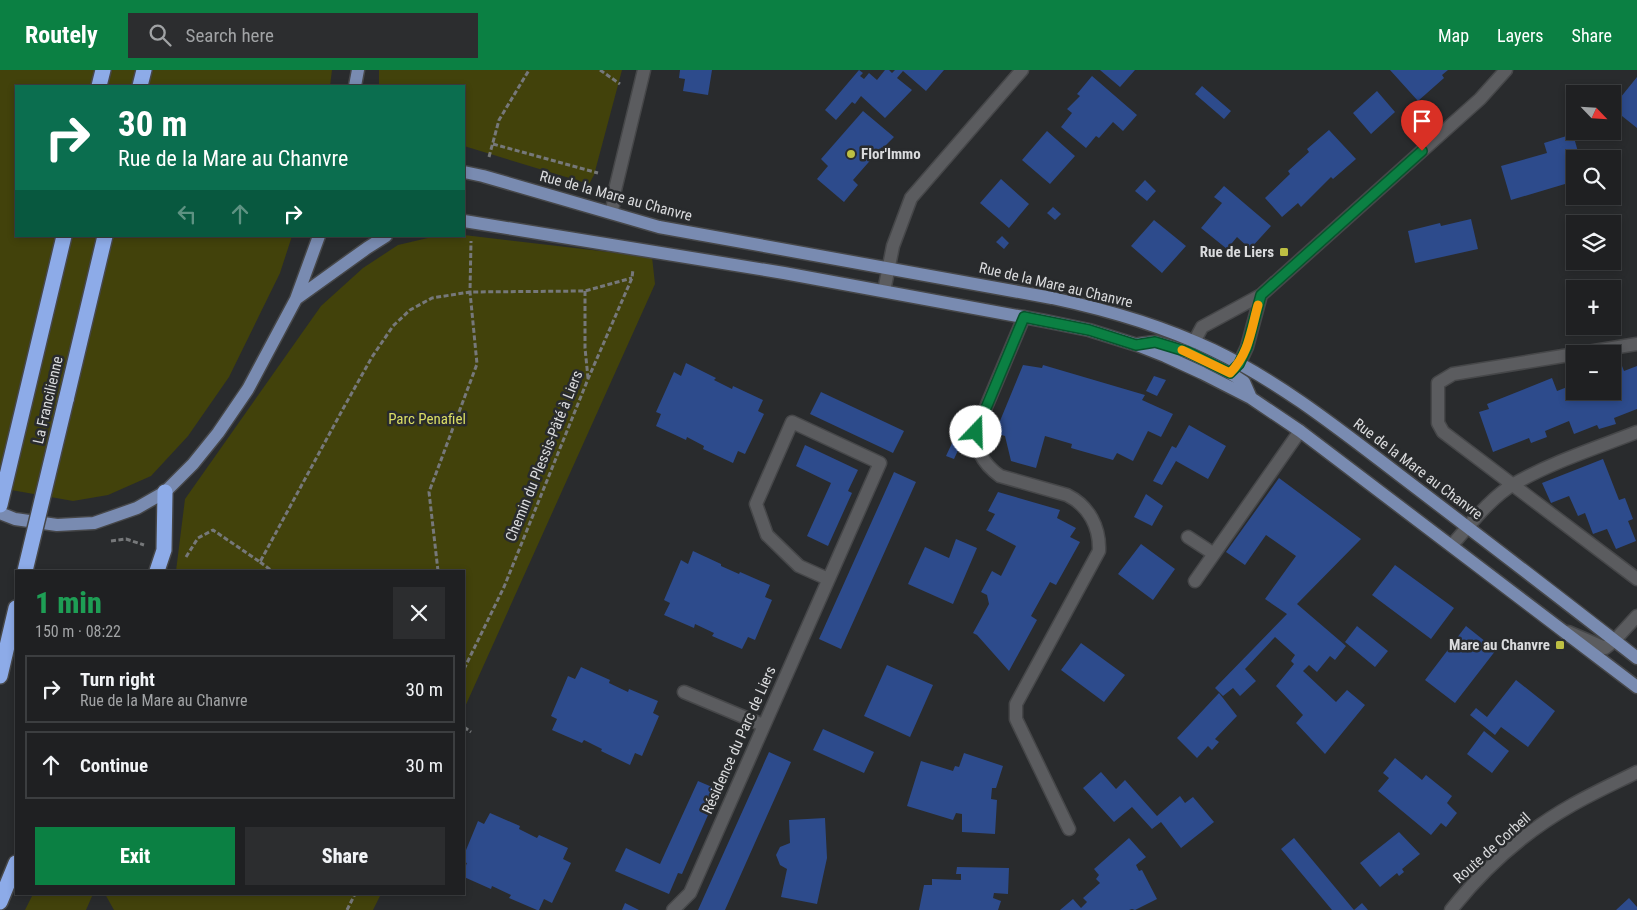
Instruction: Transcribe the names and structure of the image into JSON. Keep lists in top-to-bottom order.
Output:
{
  "streets": {
    "highway": ["La Francilienne"],
    "main road": ["Rue de la Mare au Chanvre"],
    "street": ["Résidence du Parc de Liers", "Route de Corbeil"],
    "path": ["Chemin du Plessis-Pâté à Liers"]
  },
  "parks": ["Parc Penafiel"],
  "places": {
    "other": ["Flor'Immo"],
    "transit": ["Rue de Liers", "Mare au Chanvre"]
  },
  "north": "bottom right",
  "page": {
    "header": "Routely",
    "search": "Search here",
    "nav": ["Map", "Layers", "Share"],
    "map_buttons": ["+", "−"],
    "turn": ["30 m", "Rue de la Mare au Chanvre"],
    "heading": ["1 min", "150 m · 08:22"],
    "list": [
      {
        "name": "Turn right",
        "note": "Rue de la Mare au Chanvre",
        "value": "30 m"
      },
      {
        "name": "Continue",
        "value": "30 m"
      }
    ],
    "buttons": ["Exit", "Share"]
  }
}
